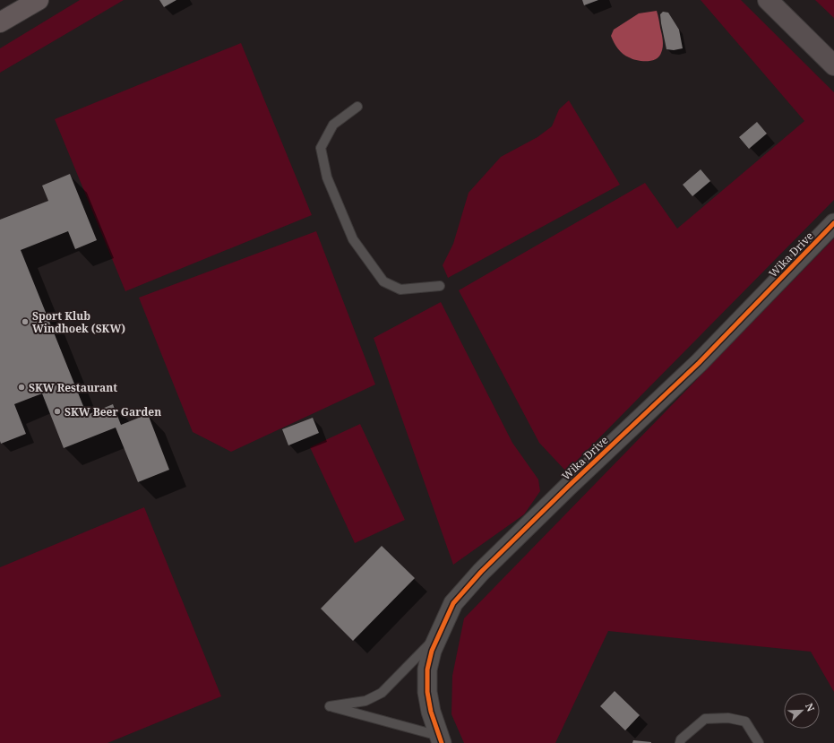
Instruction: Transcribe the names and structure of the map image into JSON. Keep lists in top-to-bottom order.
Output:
{
  "streets": {
    "street": ["Wika Drive"]
  },
  "places": ["Sport Klub Windhoek (SKW)", "SKW Restaurant", "SKW Beer Garden"],
  "north": "top right"
}
